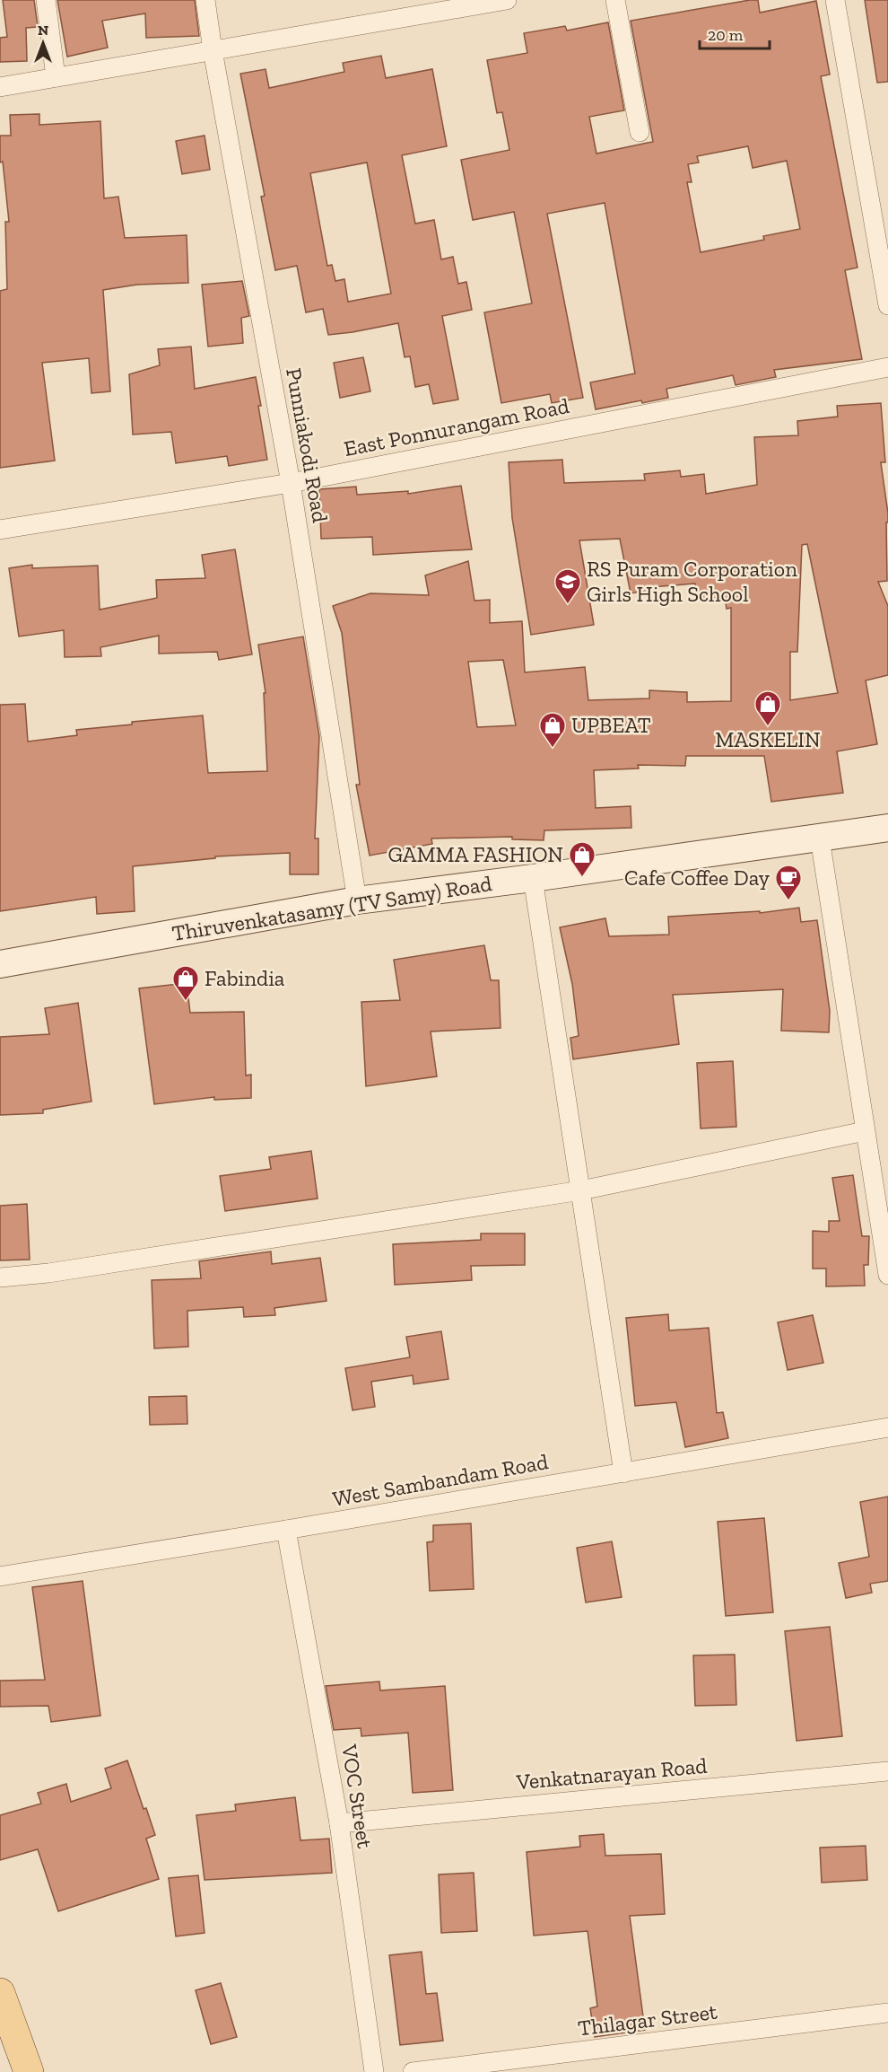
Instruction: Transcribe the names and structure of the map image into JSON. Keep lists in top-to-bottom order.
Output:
{
  "streets": {
    "main road": ["Thiruvenkatasamy (TV Samy) Road"],
    "street": [
      "East Ponnurangam Road",
      "Punniakodi Road",
      "West Sambandam Road",
      "Venkatnarayan Road",
      "VOC Street",
      "Thilagar Street"
    ]
  },
  "crossings": [
    ["East Ponnurangam Road", "Punniakodi Road"],
    ["Punniakodi Road", "Thiruvenkatasamy (TV Samy) Road"],
    ["West Sambandam Road", "VOC Street"],
    ["Venkatnarayan Road", "VOC Street"]
  ],
  "places": {
    "school or university": ["RS Puram Corporation Girls High School"],
    "shop": [
      "MASKELIN",
      "UPBEAT",
      "GAMMA FASHION",
      "Fabindia"
    ],
    "cafe": ["Cafe Coffee Day"]
  },
  "scale_bar": "20 m",
  "north": "top"
}
